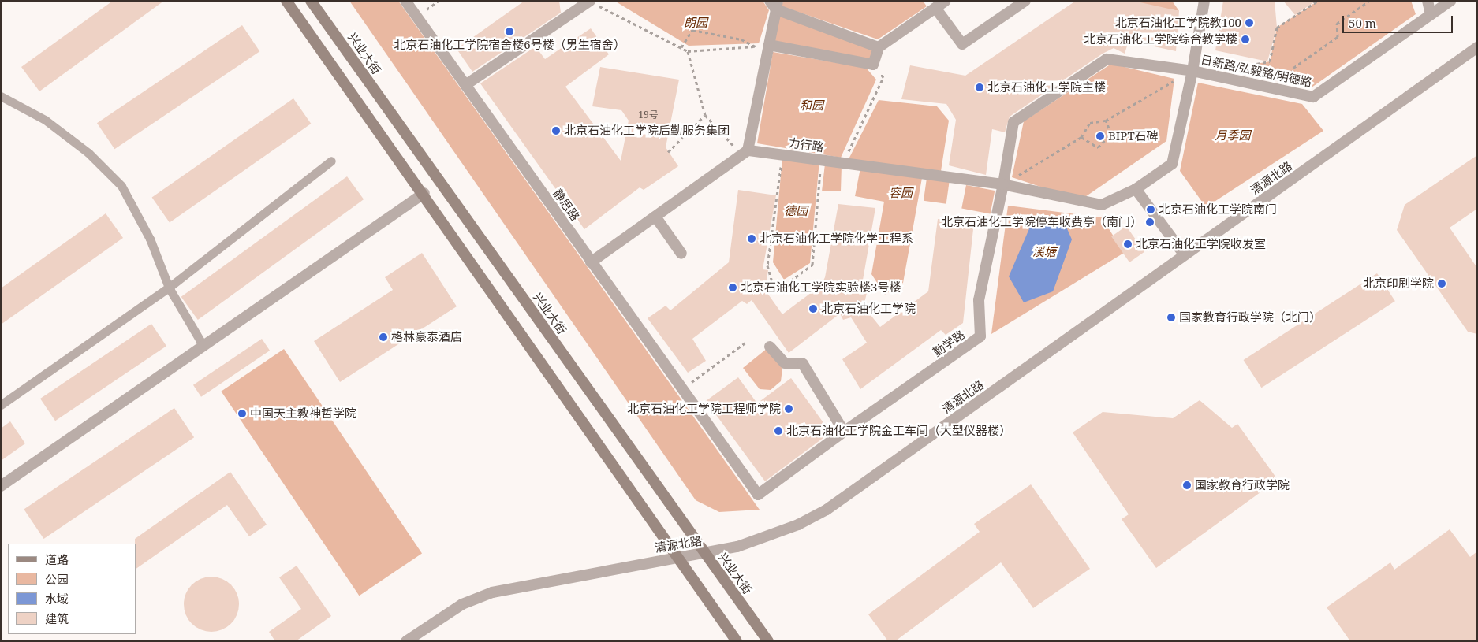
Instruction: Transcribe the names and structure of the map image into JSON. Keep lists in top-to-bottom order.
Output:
{
  "streets": {
    "main road": ["兴业大街"],
    "street": [
      "日新路/弘毅路/明德路",
      "力行路",
      "清源北路",
      "静思路",
      "勤学路"
    ]
  },
  "crossings": [
    ["兴业大街", "清源北路"],
    ["日新路/弘毅路/明德路", "力行路"],
    ["力行路", "勤学路"],
    ["静思路", "勤学路"]
  ],
  "parks": [
    "朗园",
    "和园",
    "月季园",
    "容园",
    "德园",
    "溪塘"
  ],
  "places": [
    "北京石油化工学院教100",
    "北京石油化工学院宿舍楼6号楼（男生宿舍）",
    "北京石油化工学院综合教学楼",
    "北京石油化工学院主楼",
    "北京石油化工学院后勤服务集团",
    "BIPT石碑",
    "北京石油化工学院南门",
    "北京石油化工学院停车收费亭（南门）",
    "北京石油化工学院化学工程系",
    "北京石油化工学院收发室",
    "北京印刷学院",
    "北京石油化工学院实验楼3号楼",
    "北京石油化工学院",
    "国家教育行政学院（北门）",
    "格林豪泰酒店",
    "北京石油化工学院工程师学院",
    "中国天主教神哲学院",
    "北京石油化工学院金工车间（大型仪器楼）",
    "国家教育行政学院"
  ],
  "house_numbers": ["19号"],
  "legend": [
    "道路",
    "公园",
    "水域",
    "建筑"
  ],
  "scale_bar": "50 m"
}
